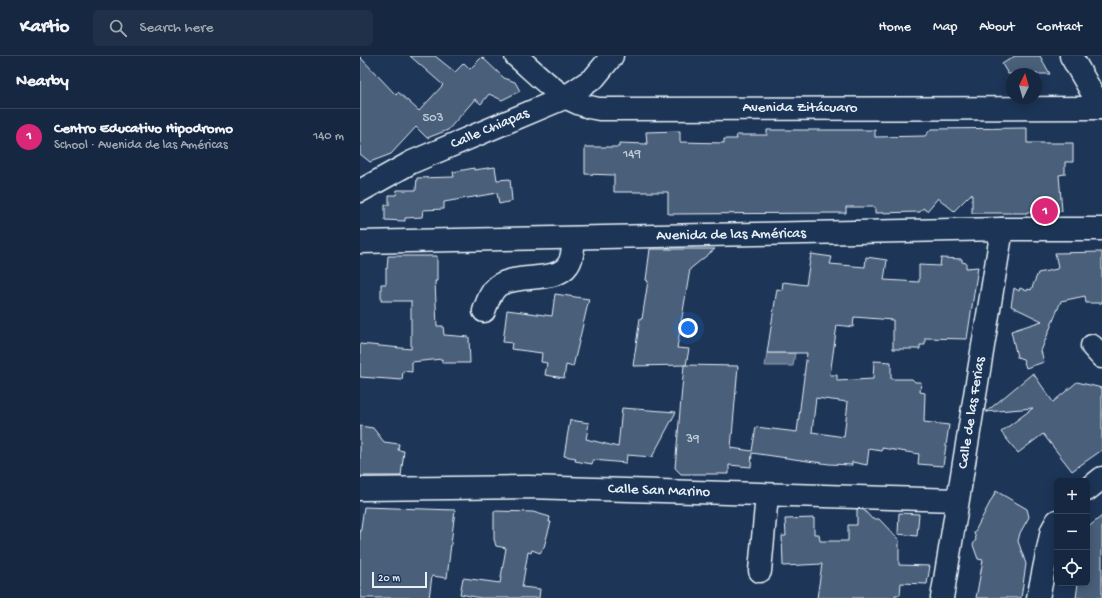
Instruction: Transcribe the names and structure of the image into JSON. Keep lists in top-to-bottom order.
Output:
{
  "streets": {
    "street": [
      "Avenida Zitácuaro",
      "Calle Chiapas",
      "Avenida de las Américas",
      "Calle de las Ferias",
      "Calle San Marino"
    ]
  },
  "crossings": [
    ["Avenida Zitácuaro", "Calle Chiapas"],
    ["Avenida de las Américas", "Calle de las Ferias"],
    ["Calle de las Ferias", "Calle San Marino"]
  ],
  "house_numbers": ["503", "149", "39"],
  "scale_bar": "20 m",
  "north": "top",
  "page": {
    "header": "Kartio",
    "search": "Search here",
    "nav": [
      "Home",
      "Map",
      "About",
      "Contact"
    ],
    "heading": "Nearby",
    "list": [
      {
        "mark": "1",
        "name": "Centro Educativo Hipodromo",
        "note": "School · Avenida de las Américas",
        "value": "140 m"
      }
    ],
    "pins": "1",
    "map_buttons": ["+", "−"],
    "scale": "20 m"
  }
}
